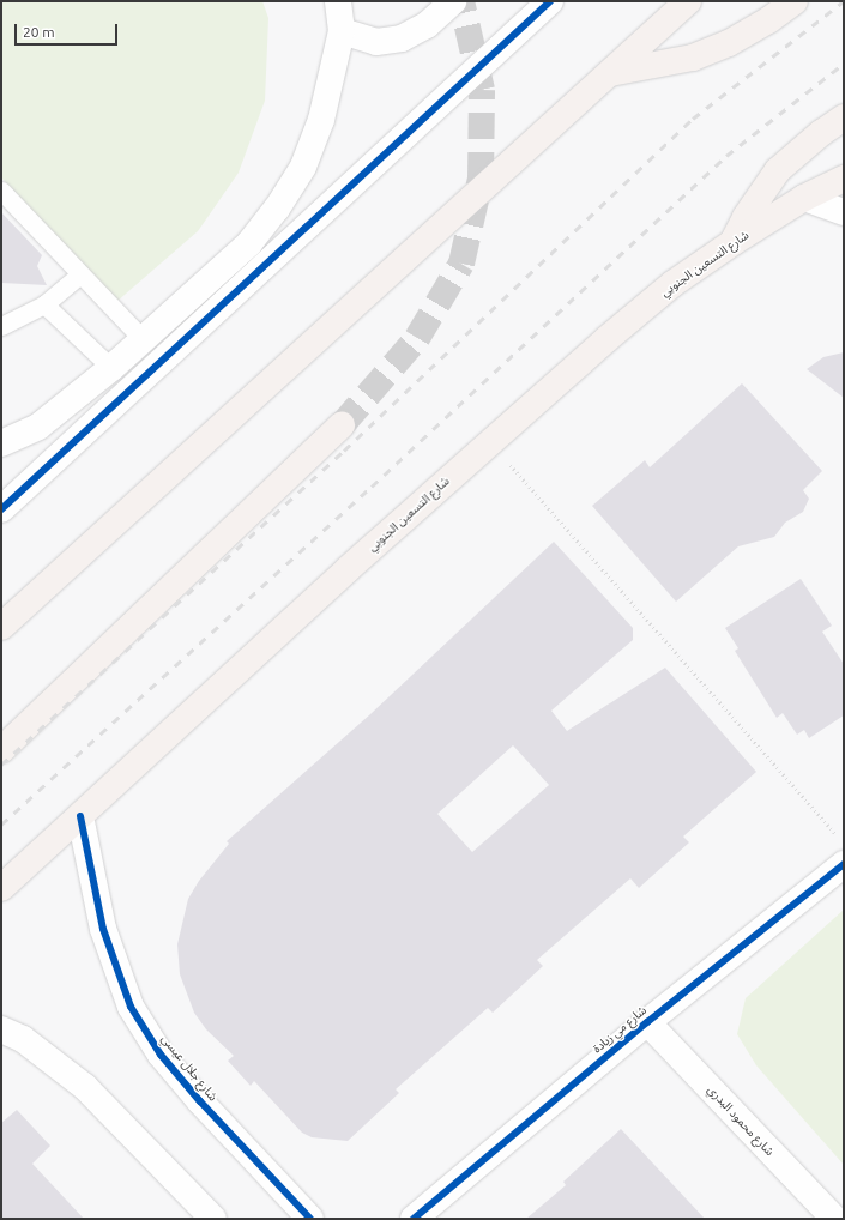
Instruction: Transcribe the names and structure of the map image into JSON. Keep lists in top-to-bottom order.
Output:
{
  "streets": {
    "highway": ["شارع التسعين الجنوبي"],
    "street": ["شارع مي زيادة", "شارع جلال عيسي", "شارع محمود البدري"]
  },
  "crossings": [
    ["شارع التسعين الجنوبي", "شارع جلال عيسي"],
    ["شارع مي زيادة", "شارع محمود البدري"]
  ],
  "scale_bar": "20 m"
}
